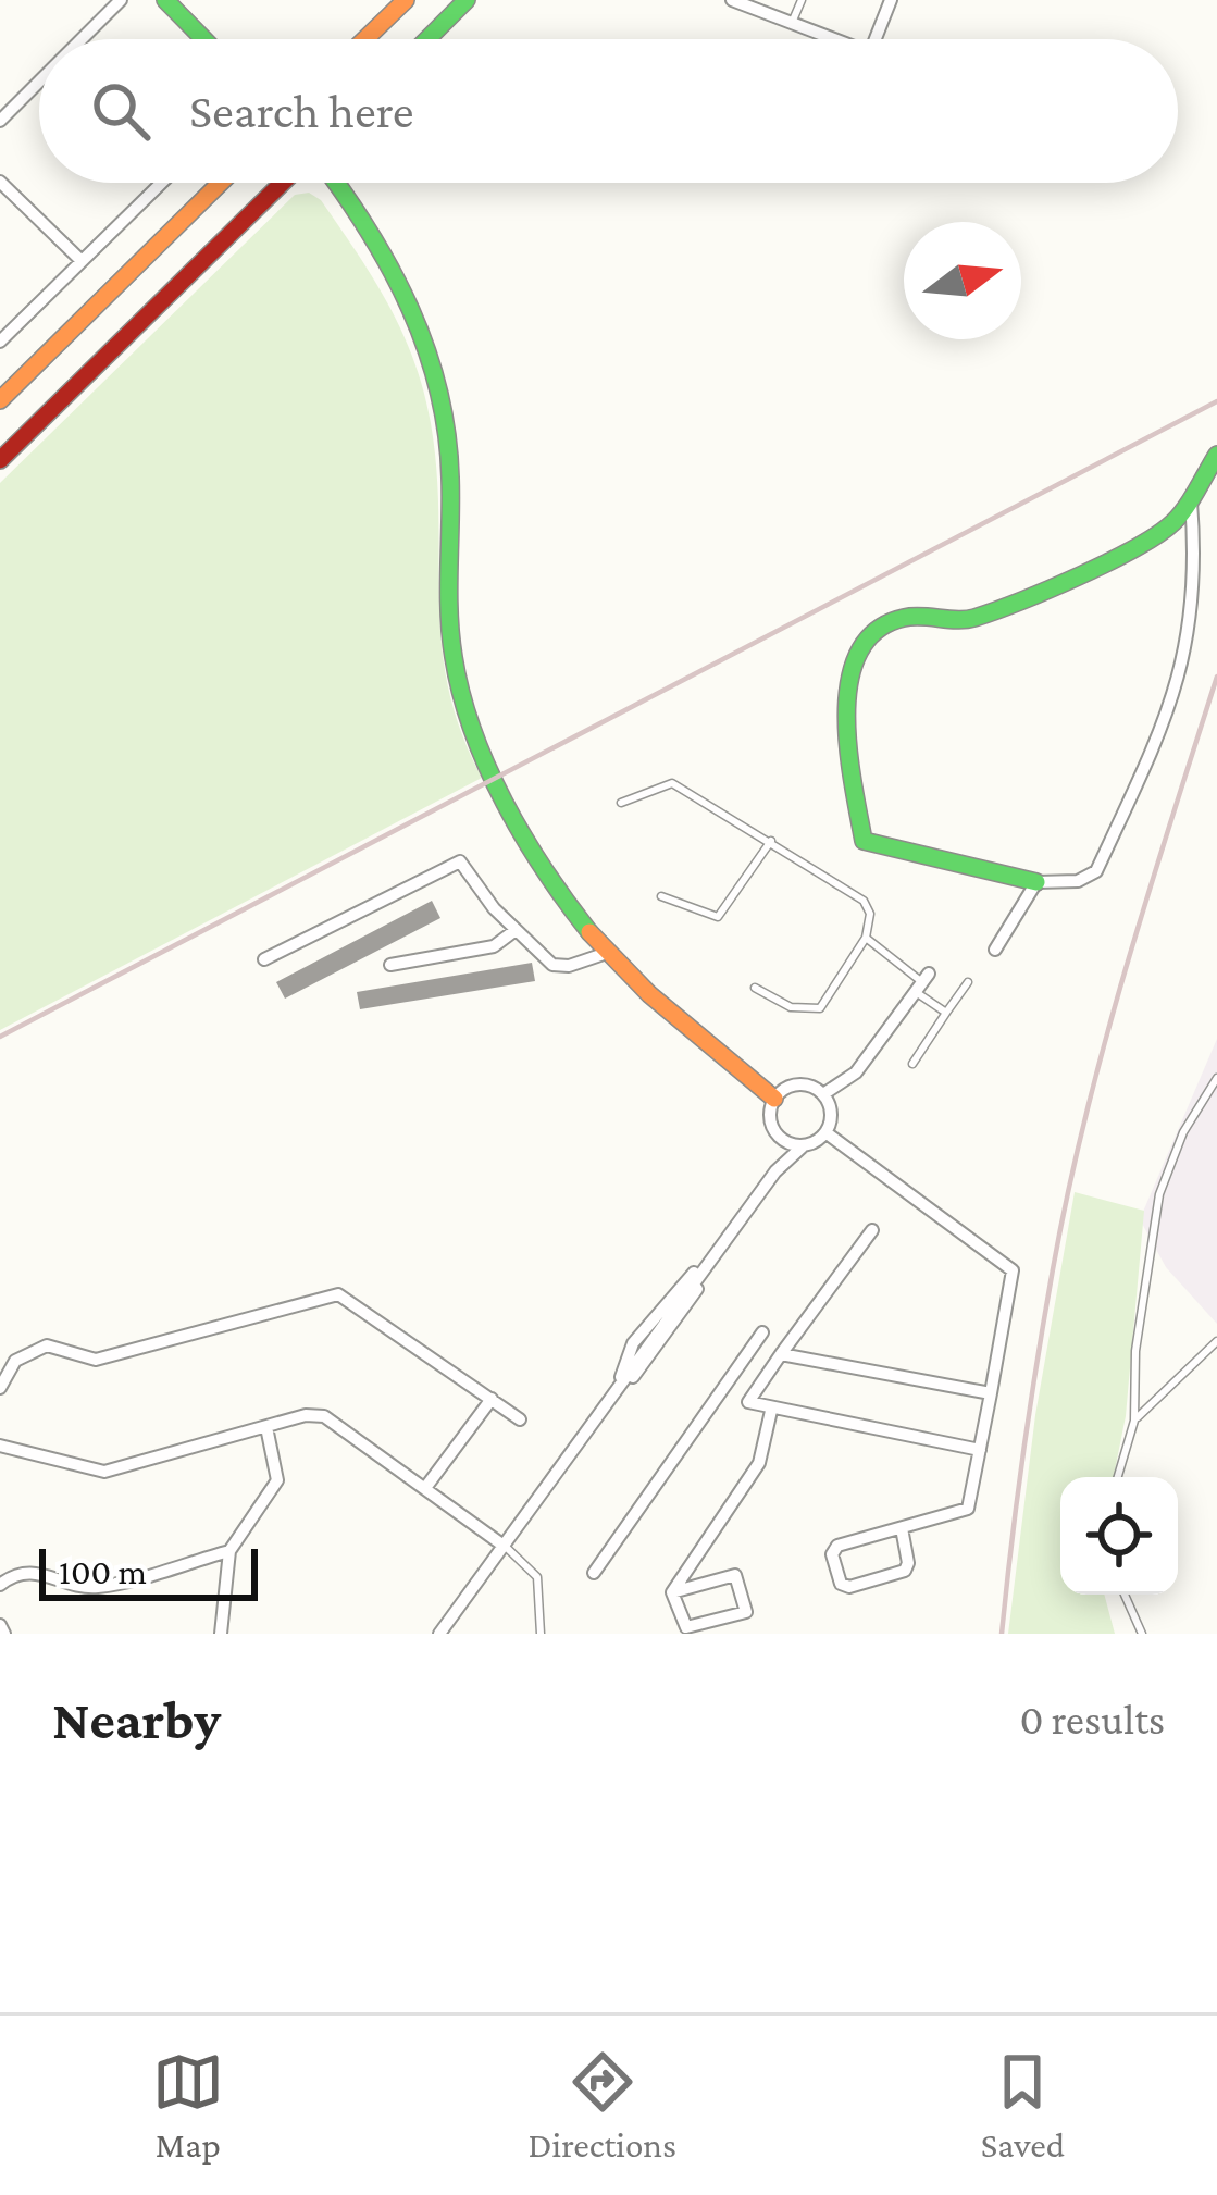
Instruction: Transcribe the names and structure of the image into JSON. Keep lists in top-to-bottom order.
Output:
{
  "scale_bar": "100 m",
  "north": "right",
  "page": {
    "search": "Search here",
    "scale": "100 m",
    "heading": ["Nearby", "0 results"],
    "nav": ["Map", "Directions", "Saved"]
  }
}
